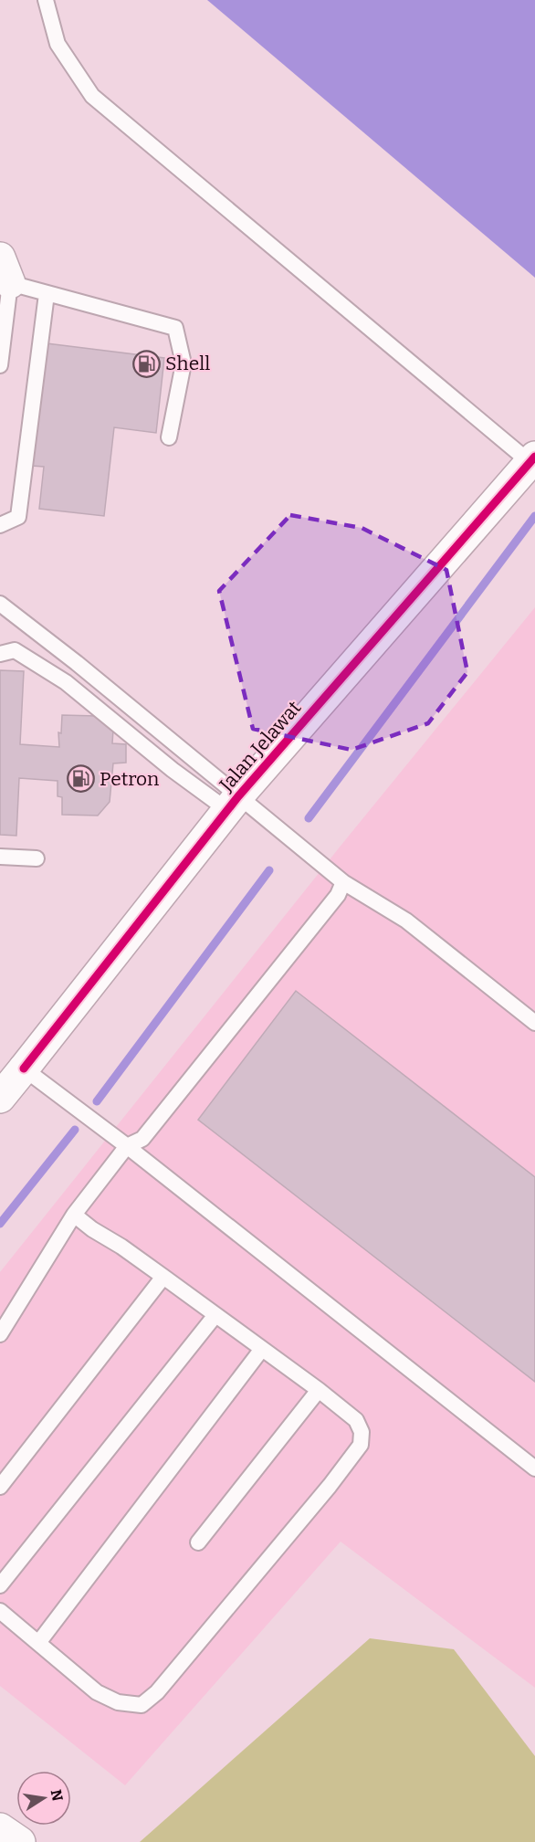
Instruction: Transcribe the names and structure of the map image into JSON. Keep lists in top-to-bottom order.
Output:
{
  "streets": {
    "main road": ["Jalan Jelawat"]
  },
  "places": {
    "fuel station": ["Shell", "Petron"]
  },
  "north": "right"
}
